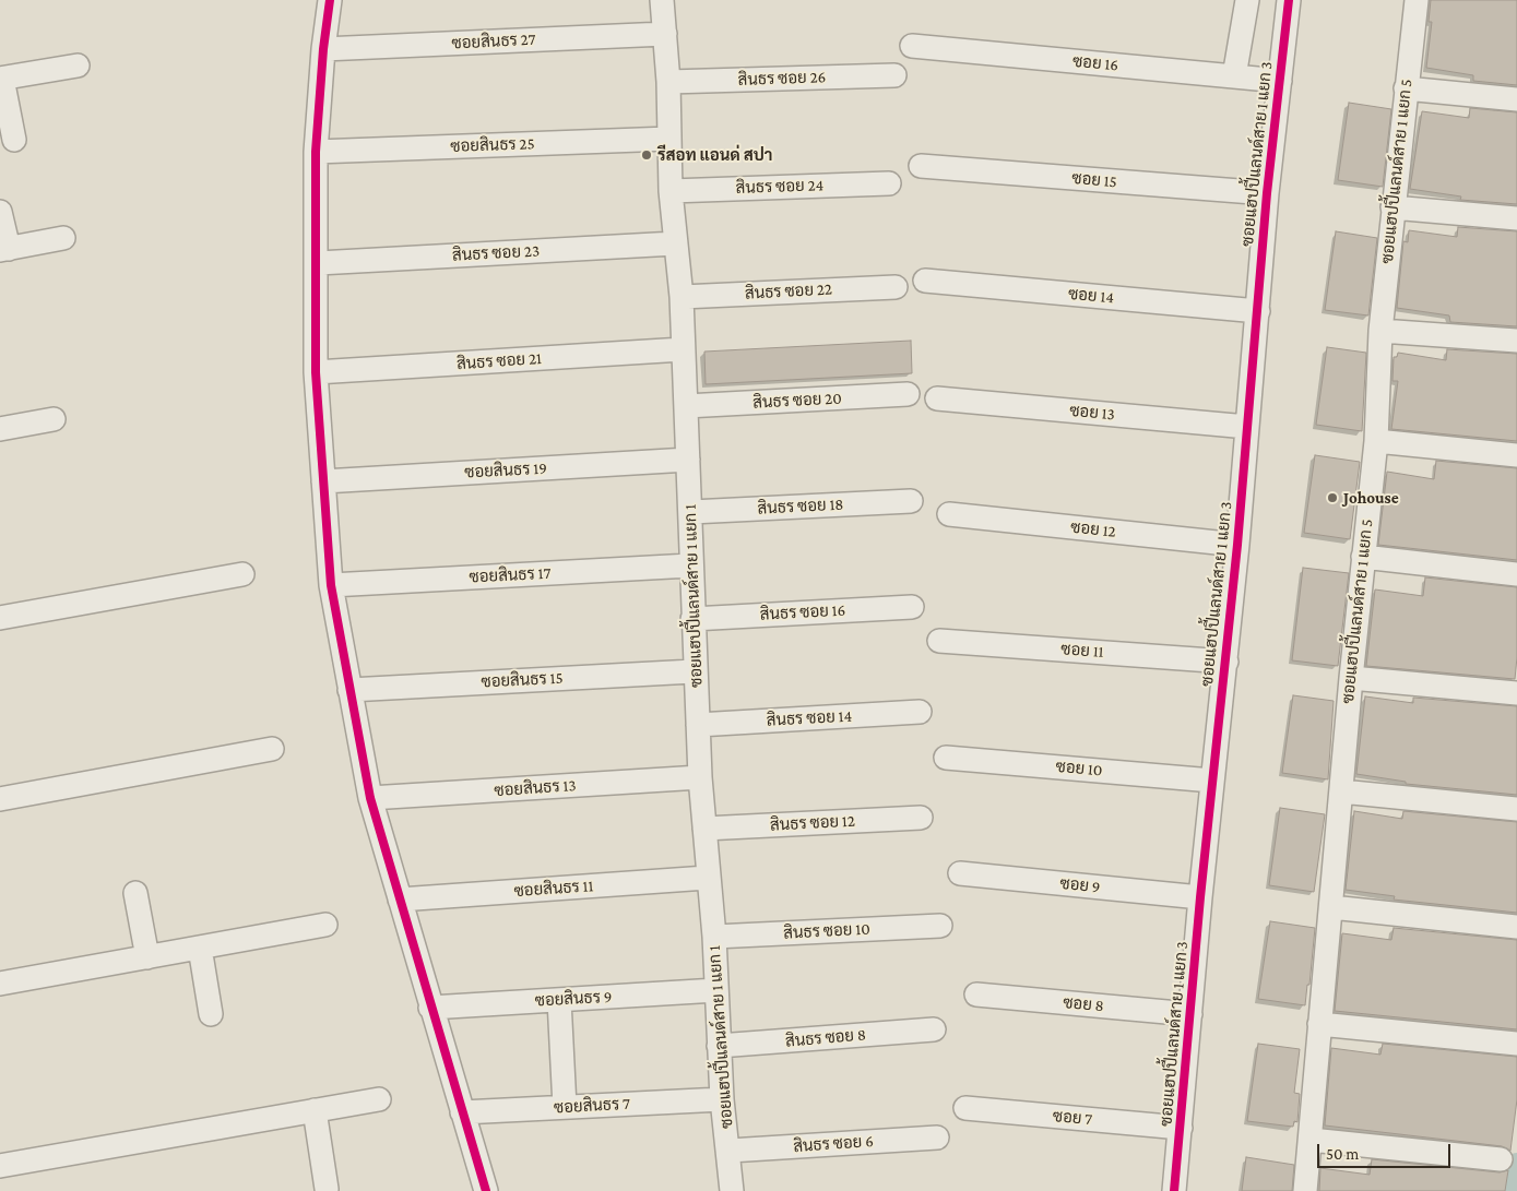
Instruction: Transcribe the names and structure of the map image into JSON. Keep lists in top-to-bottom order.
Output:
{
  "streets": {
    "street": [
      "ซอยสินธร 27",
      "ซอย 16",
      "สินธร ซอย 26",
      "ซอยสินธร 25",
      "ซอยแฮปปี้แลนด์สาย 1 แยก 3",
      "ซอยแฮปปี้แลนด์สาย 1 แยก 5",
      "ซอย 15",
      "สินธร ซอย 24",
      "สินธร ซอย 23",
      "สินธร ซอย 22",
      "ซอย 14",
      "สินธร ซอย 21",
      "สินธร ซอย 20",
      "ซอย 13",
      "ซอยสินธร 19",
      "สินธร ซอย 18",
      "ซอย 12",
      "ซอยสินธร 17",
      "ซอยแฮปปี้แลนด์สาย 1 แยก 1",
      "สินธร ซอย 16",
      "ซอย 11",
      "ซอยสินธร 15",
      "สินธร ซอย 14",
      "ซอย 10",
      "ซอยสินธร 13",
      "สินธร ซอย 12",
      "ซอย 9",
      "ซอยสินธร 11",
      "สินธร ซอย 10",
      "ซอยสินธร 9",
      "ซอย 8",
      "สินธร ซอย 8",
      "ซอยสินธร 7",
      "ซอย 7",
      "สินธร ซอย 6"
    ]
  },
  "crossings": [
    ["ซอยสินธร 27", "ซอยแฮปปี้แลนด์สาย 1 แยก 1"],
    ["ซอย 16", "ซอยแฮปปี้แลนด์สาย 1 แยก 3"],
    ["สินธร ซอย 26", "ซอยแฮปปี้แลนด์สาย 1 แยก 1"],
    ["ซอยสินธร 25", "ซอยแฮปปี้แลนด์สาย 1 แยก 1"],
    ["ซอยแฮปปี้แลนด์สาย 1 แยก 3", "ซอย 15"],
    ["ซอยแฮปปี้แลนด์สาย 1 แยก 3", "ซอย 14"],
    ["ซอยแฮปปี้แลนด์สาย 1 แยก 3", "ซอย 13"],
    ["ซอยแฮปปี้แลนด์สาย 1 แยก 3", "ซอย 12"],
    ["ซอยแฮปปี้แลนด์สาย 1 แยก 3", "ซอย 11"],
    ["ซอยแฮปปี้แลนด์สาย 1 แยก 3", "ซอย 10"],
    ["ซอยแฮปปี้แลนด์สาย 1 แยก 3", "ซอย 9"],
    ["ซอยแฮปปี้แลนด์สาย 1 แยก 3", "ซอย 8"],
    ["ซอยแฮปปี้แลนด์สาย 1 แยก 3", "ซอย 7"],
    ["สินธร ซอย 24", "ซอยแฮปปี้แลนด์สาย 1 แยก 1"],
    ["สินธร ซอย 23", "ซอยแฮปปี้แลนด์สาย 1 แยก 1"],
    ["สินธร ซอย 22", "ซอยแฮปปี้แลนด์สาย 1 แยก 1"],
    ["สินธร ซอย 21", "ซอยแฮปปี้แลนด์สาย 1 แยก 1"],
    ["สินธร ซอย 20", "ซอยแฮปปี้แลนด์สาย 1 แยก 1"],
    ["ซอยสินธร 19", "ซอยแฮปปี้แลนด์สาย 1 แยก 1"],
    ["สินธร ซอย 18", "ซอยแฮปปี้แลนด์สาย 1 แยก 1"],
    ["ซอยสินธร 17", "ซอยแฮปปี้แลนด์สาย 1 แยก 1"],
    ["ซอยแฮปปี้แลนด์สาย 1 แยก 1", "สินธร ซอย 16"],
    ["ซอยแฮปปี้แลนด์สาย 1 แยก 1", "ซอยสินธร 15"],
    ["ซอยแฮปปี้แลนด์สาย 1 แยก 1", "สินธร ซอย 14"],
    ["ซอยแฮปปี้แลนด์สาย 1 แยก 1", "ซอยสินธร 13"],
    ["ซอยแฮปปี้แลนด์สาย 1 แยก 1", "สินธร ซอย 12"],
    ["ซอยแฮปปี้แลนด์สาย 1 แยก 1", "ซอยสินธร 11"],
    ["ซอยแฮปปี้แลนด์สาย 1 แยก 1", "สินธร ซอย 10"],
    ["ซอยแฮปปี้แลนด์สาย 1 แยก 1", "ซอยสินธร 9"],
    ["ซอยแฮปปี้แลนด์สาย 1 แยก 1", "สินธร ซอย 8"],
    ["ซอยแฮปปี้แลนด์สาย 1 แยก 1", "ซอยสินธร 7"],
    ["ซอยแฮปปี้แลนด์สาย 1 แยก 1", "สินธร ซอย 6"]
  ],
  "places": ["รีสอท แอนด่ สปา", "Johouse"],
  "scale_bar": "50 m"
}
